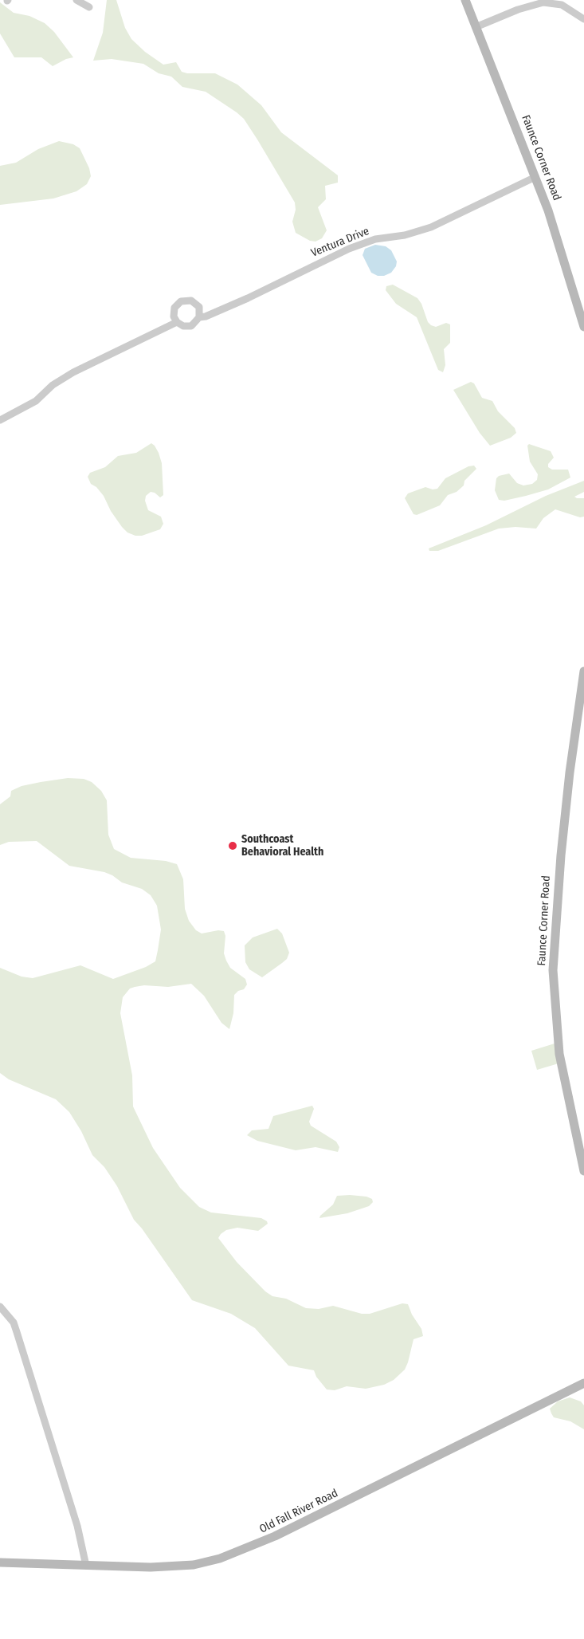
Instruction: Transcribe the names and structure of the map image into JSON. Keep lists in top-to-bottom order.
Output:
{
  "streets": {
    "main road": ["Faunce Corner Road", "Old Fall River Road"],
    "street": ["Ventura Drive"]
  },
  "crossings": [
    ["Faunce Corner Road", "Ventura Drive"]
  ],
  "places": ["Southcoast Behavioral Health"]
}
